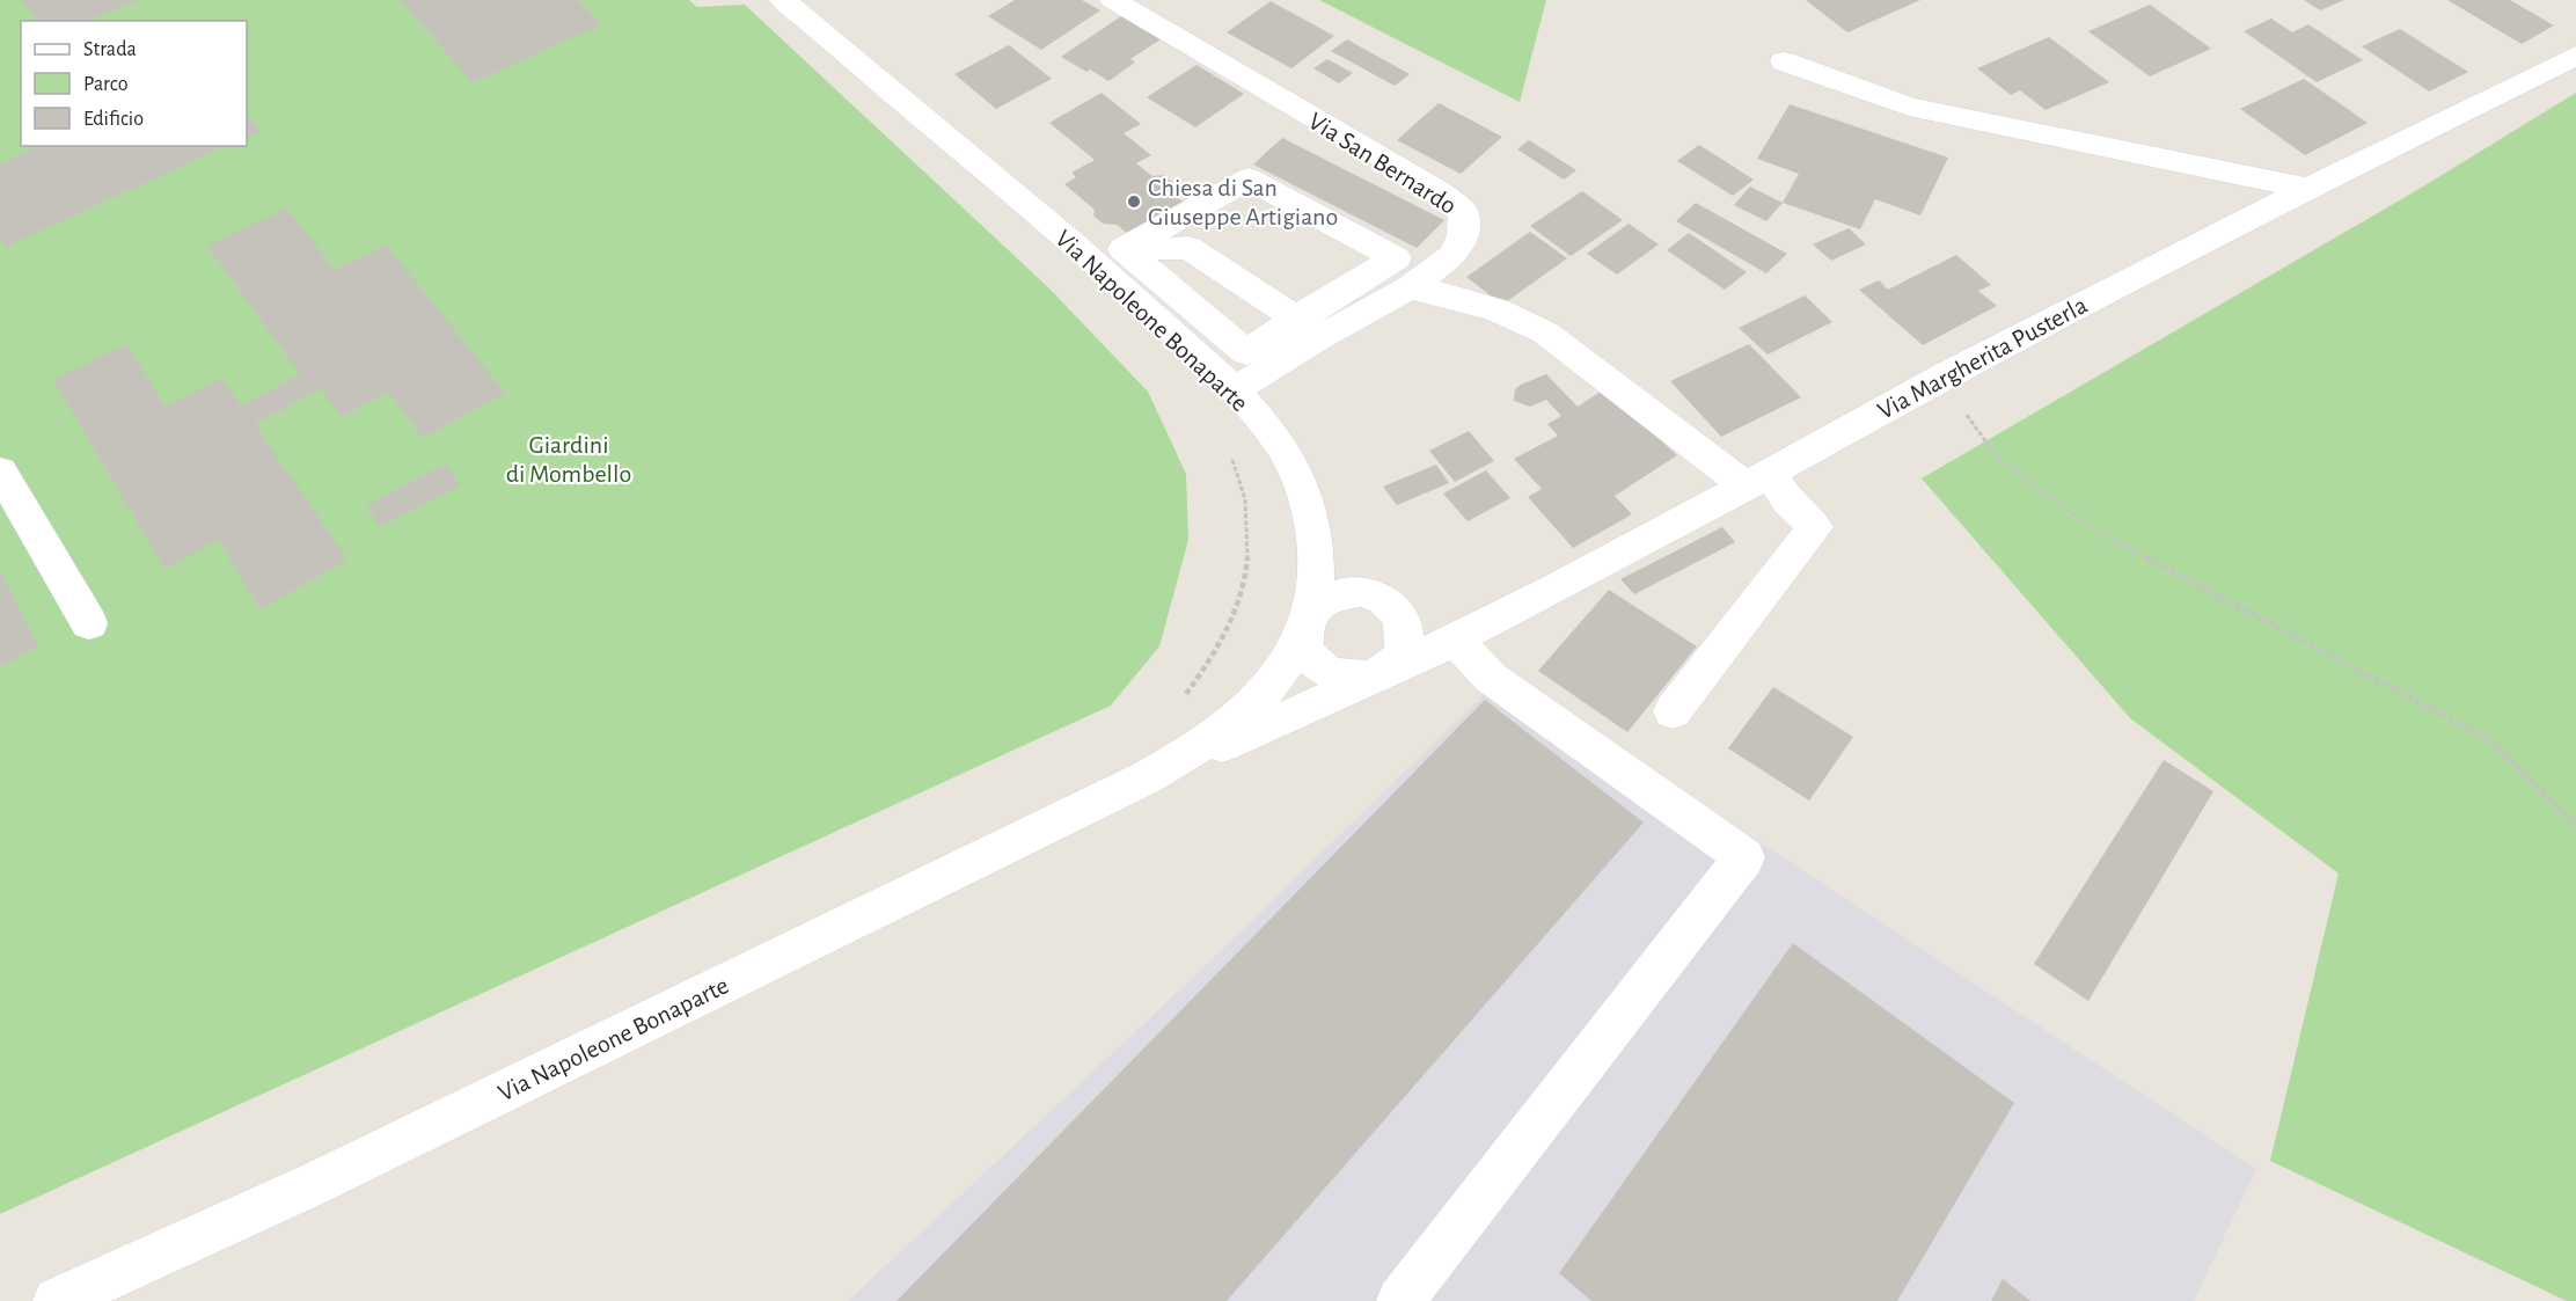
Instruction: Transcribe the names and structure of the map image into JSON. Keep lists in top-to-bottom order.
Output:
{
  "streets": {
    "street": ["Via San Bernardo", "Via Napoleone Bonaparte", "Via Margherita Pusterla"]
  },
  "crossings": [
    ["Via San Bernardo", "Via Napoleone Bonaparte"],
    ["Via Napoleone Bonaparte", "Via Margherita Pusterla"]
  ],
  "parks": ["Giardini di Mombello"],
  "places": ["Chiesa di San Giuseppe Artigiano"],
  "legend": ["Strada", "Parco", "Edificio"]
}
